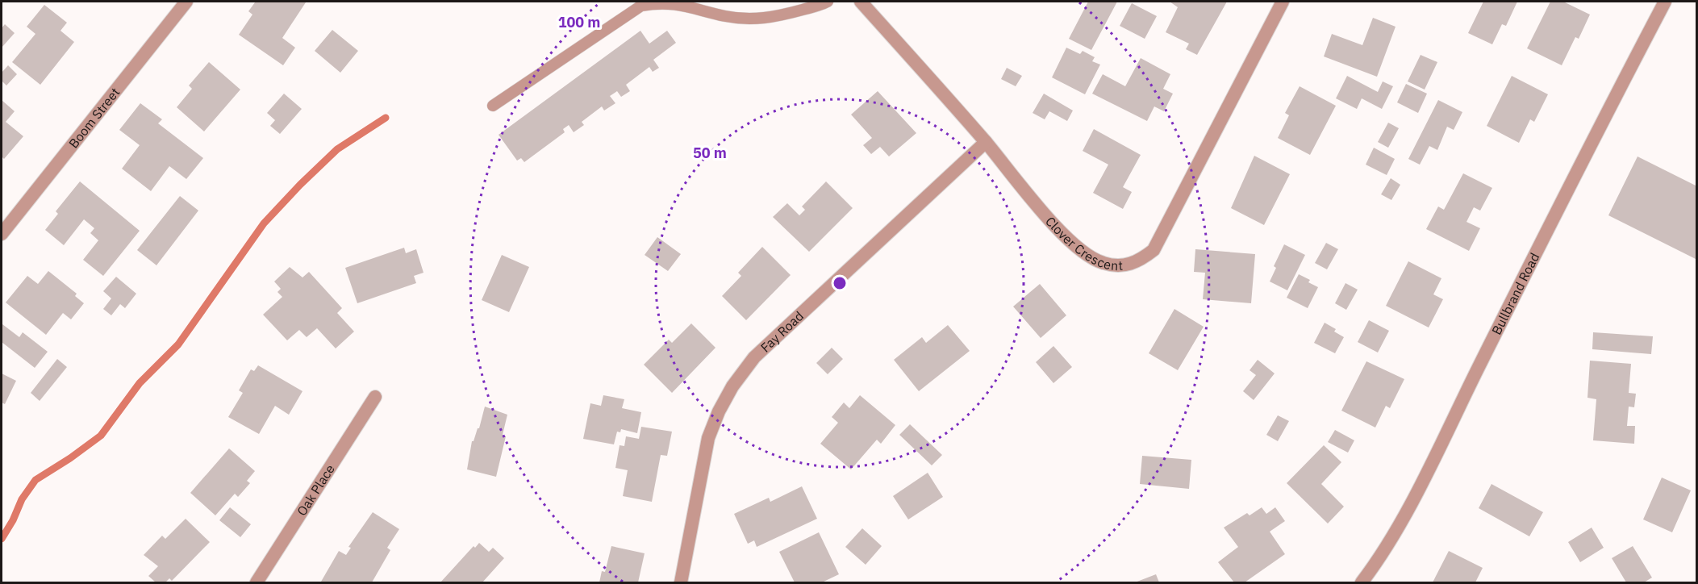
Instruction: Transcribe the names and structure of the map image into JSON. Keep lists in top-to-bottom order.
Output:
{
  "streets": {
    "street": [
      "Boom Street",
      "Clover Crescent",
      "Bullbrand Road",
      "Fay Road",
      "Oak Place"
    ]
  },
  "crossings": [
    ["Clover Crescent", "Fay Road"]
  ],
  "rings": ["100 m", "50 m"]
}
